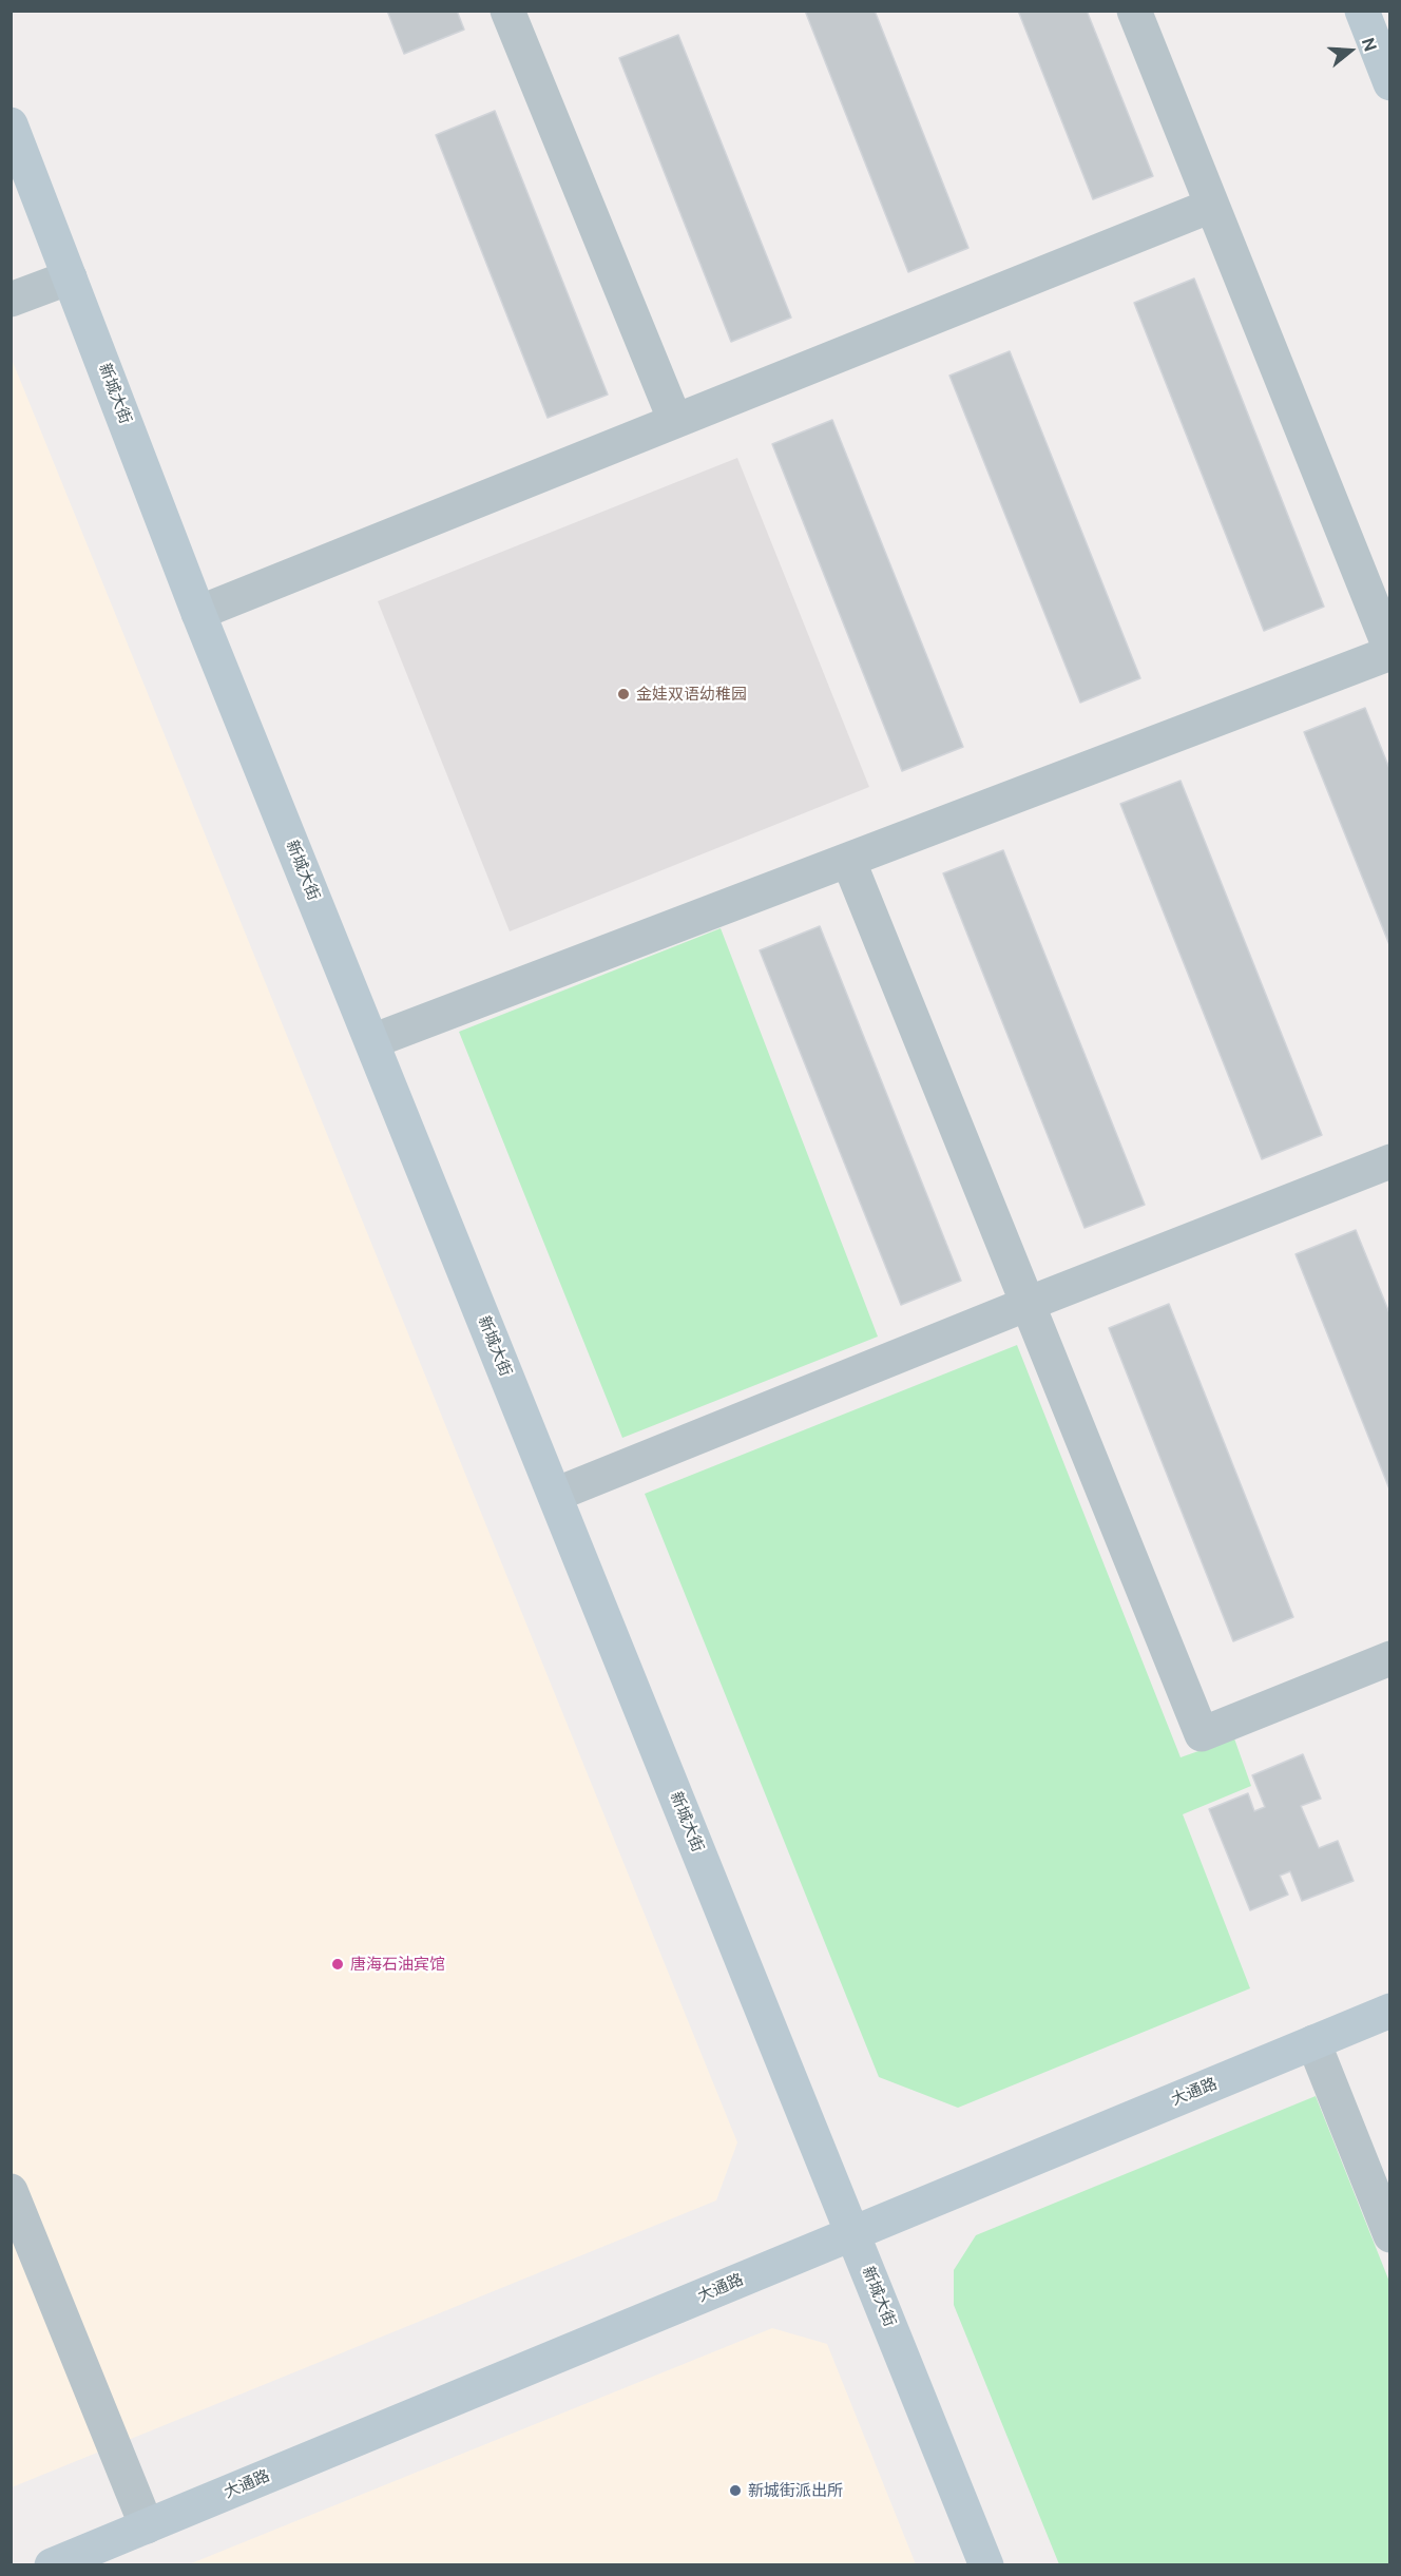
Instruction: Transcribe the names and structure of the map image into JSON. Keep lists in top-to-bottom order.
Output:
{
  "streets": {
    "main road": ["新城大街", "大通路"]
  },
  "crossings": [
    ["新城大街", "大通路"]
  ],
  "places": ["金娃双语幼稚园", "唐海石油宾馆", "新城街派出所"],
  "north": "right"
}
